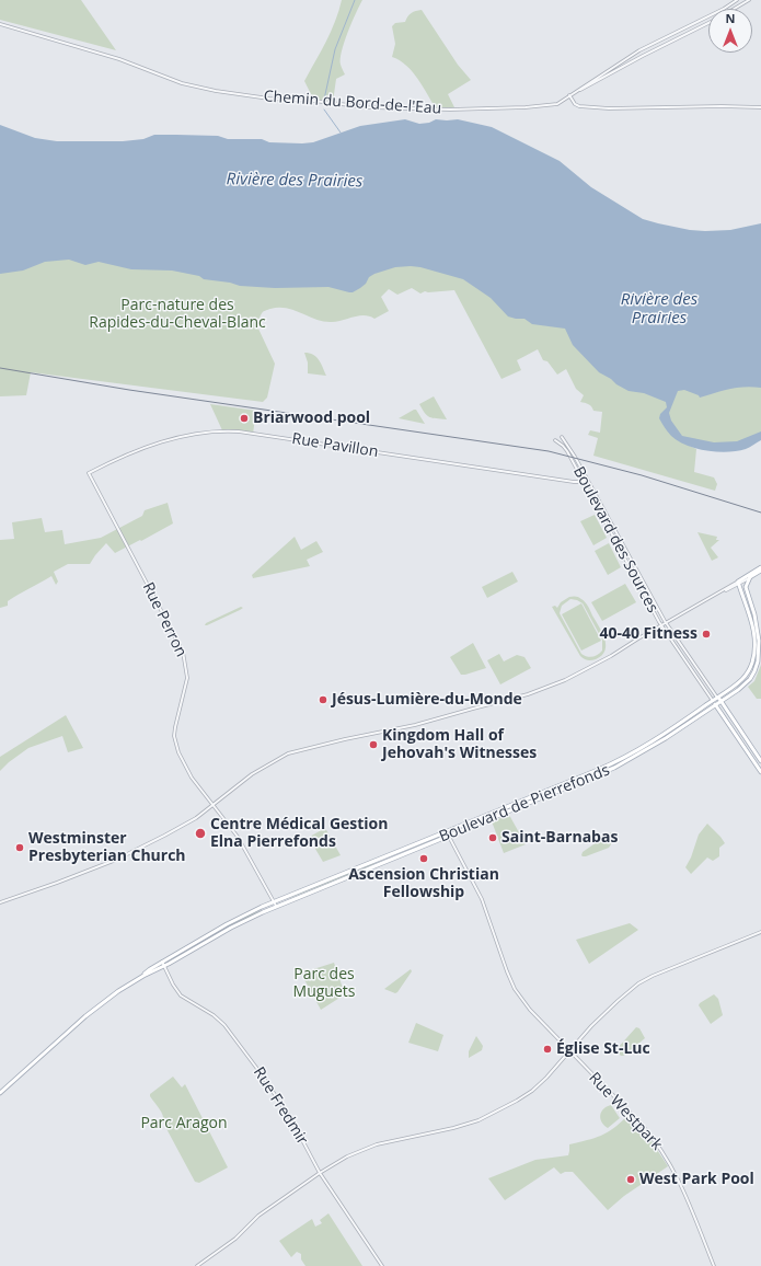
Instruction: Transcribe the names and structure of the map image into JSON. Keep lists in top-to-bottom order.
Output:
{
  "streets": {
    "main road": ["Boulevard des Sources", "Boulevard de Pierrefonds"],
    "street": [
      "Chemin du Bord-de-l'Eau",
      "Rue Pavillon",
      "Rue Perron",
      "Rue Fredmir",
      "Rue Westpark"
    ]
  },
  "crossings": [
    ["Rue Pavillon", "Boulevard des Sources"],
    ["Rue Pavillon", "Rue Perron"],
    ["Boulevard des Sources", "Boulevard de Pierrefonds"],
    ["Rue Perron", "Boulevard de Pierrefonds"],
    ["Boulevard de Pierrefonds", "Rue Fredmir"],
    ["Boulevard de Pierrefonds", "Rue Westpark"]
  ],
  "water": ["Rivière des Prairies"],
  "parks": ["Parc-nature des Rapides-du-Cheval-Blanc", "Parc des Muguets", "Parc Aragon"],
  "places": [
    "Briarwood pool",
    "40-40 Fitness",
    "Jésus-Lumière-du-Monde",
    "Kingdom Hall of Jehovah's Witnesses",
    "Centre Médical Gestion Elna Pierrefonds",
    "Saint-Barnabas",
    "Westminster Presbyterian Church",
    "Ascension Christian Fellowship",
    "Église St-Luc",
    "West Park Pool"
  ],
  "north": "top"
}
